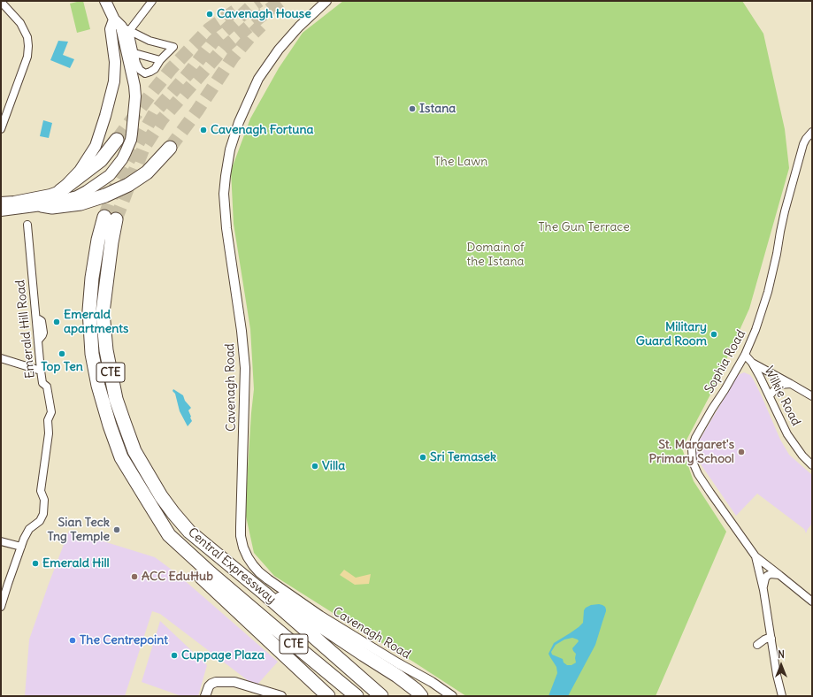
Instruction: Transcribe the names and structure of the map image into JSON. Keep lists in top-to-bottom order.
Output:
{
  "streets": {
    "highway": ["CTE", "Central Expressway"],
    "street": [
      "Emerald Hill Road",
      "Sophia Road",
      "Cavenagh Road",
      "Wilkie Road"
    ]
  },
  "crossings": [
    ["Sophia Road", "Wilkie Road"]
  ],
  "parks": ["The Lawn", "The Gun Terrace", "Domain of the Istana"],
  "places": [
    "Cavenagh House",
    "Istana",
    "Cavenagh Fortuna",
    "Emerald apartments",
    "Military Guard Room",
    "Top Ten",
    "St. Margaret's Primary School",
    "Sri Temasek",
    "Villa",
    "Sian Teck Tng Temple",
    "Emerald Hill",
    "ACC EduHub",
    "The Centrepoint",
    "Cuppage Plaza"
  ],
  "north": "top"
}
